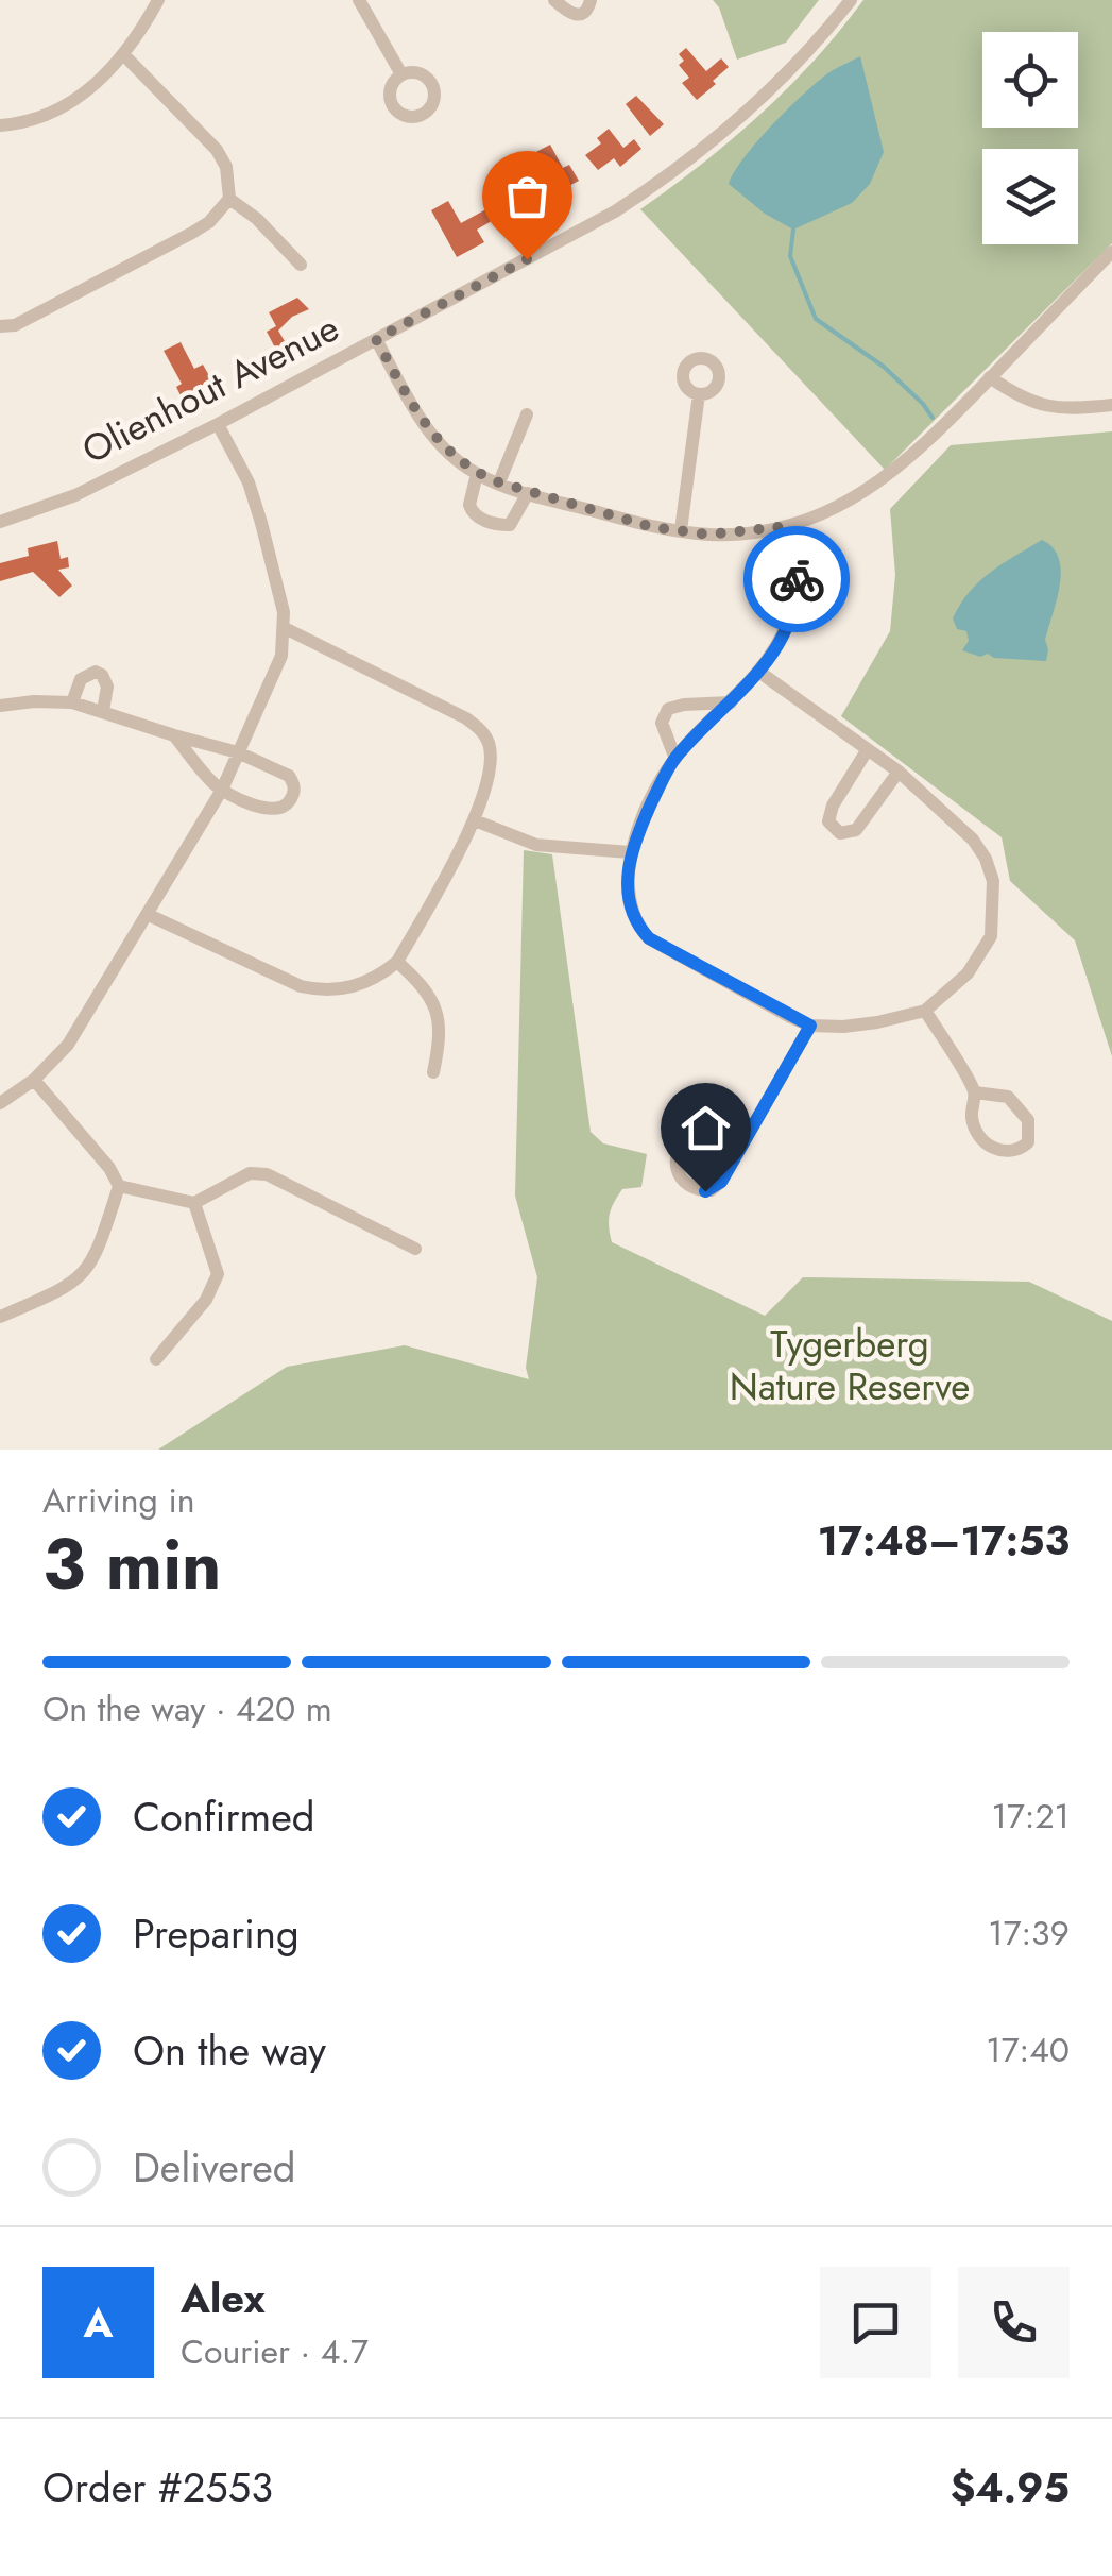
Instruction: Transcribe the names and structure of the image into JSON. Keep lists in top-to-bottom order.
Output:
{
  "streets": {
    "street": ["Olienhout Avenue"]
  },
  "parks": ["Tygerberg Nature Reserve"],
  "page": {
    "heading": ["3 min", "Arriving in", "17:48–17:53"],
    "panel": [
      "Alex",
      "Courier · 4.7",
      "Order #2553",
      "$4.95"
    ],
    "bar": "On the way · 420 m",
    "list": [
      ["Confirmed", "17:21"],
      ["Preparing", "17:39"],
      ["On the way", "17:40"],
      "Delivered"
    ],
    "round": "A"
  }
}
